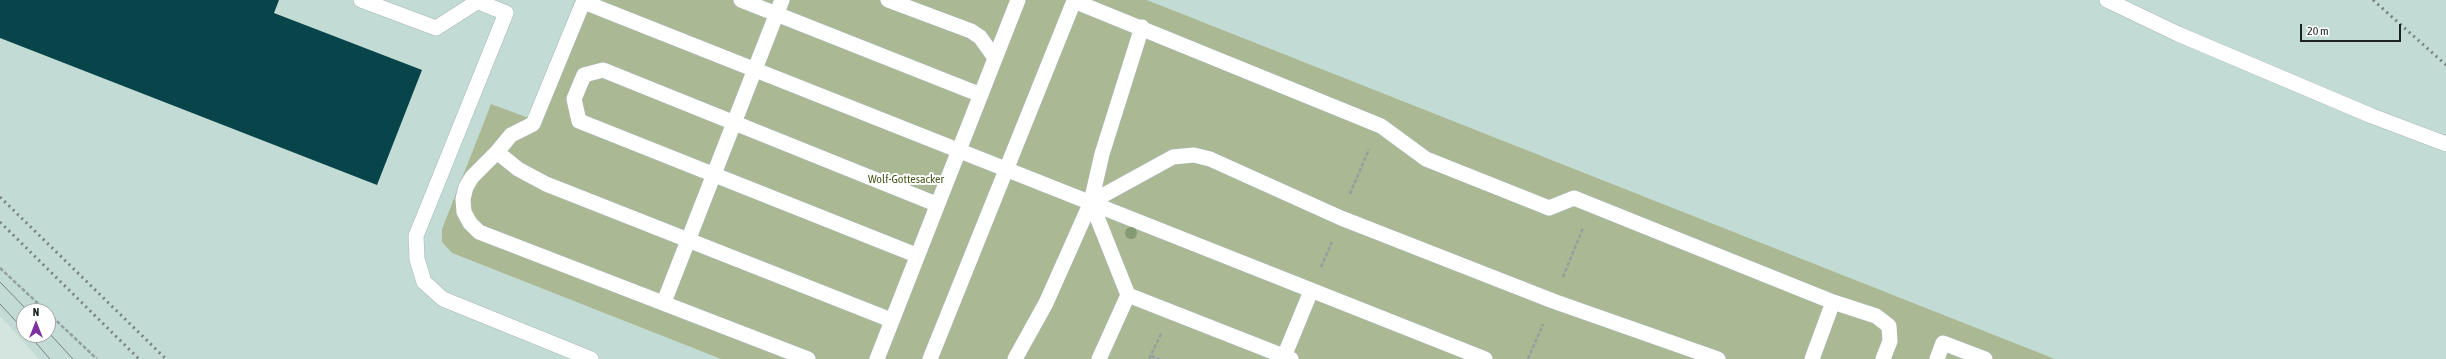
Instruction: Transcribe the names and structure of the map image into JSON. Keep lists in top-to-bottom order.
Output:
{
  "parks": ["Wolf-Gottesacker"],
  "scale_bar": "20 m",
  "north": "top"
}
